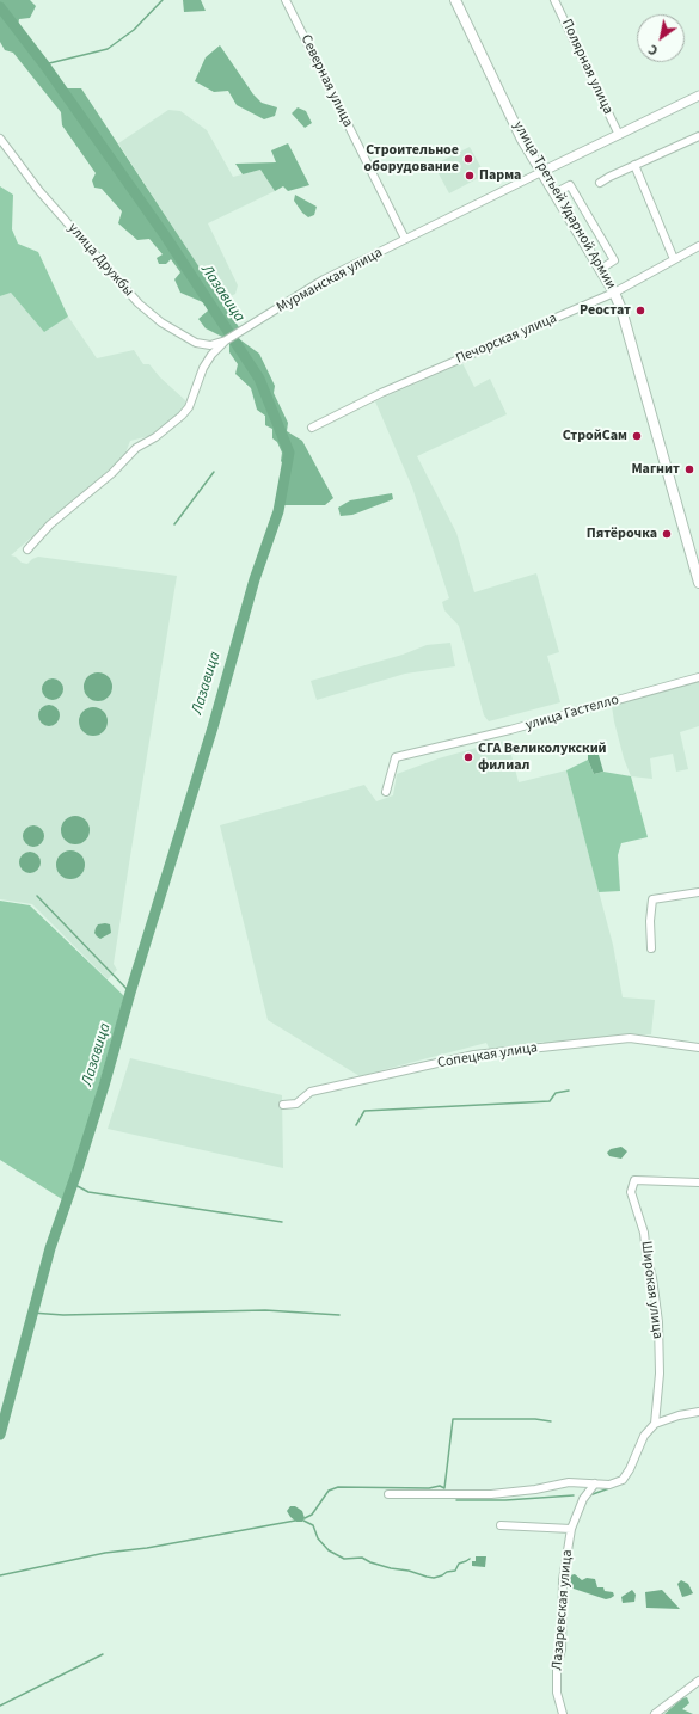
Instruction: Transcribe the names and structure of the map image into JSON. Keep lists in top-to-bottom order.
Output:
{
  "streets": {
    "main road": ["улица Третьей Ударной Армии"],
    "street": [
      "Полярная улица",
      "Северная улица",
      "улица Дружбы",
      "Мурманская улица",
      "Печорская улица",
      "улица Гастелло",
      "Сопецкая улица",
      "Широкая улица",
      "Лазаревская улица"
    ]
  },
  "crossings": [
    ["Полярная улица", "Мурманская улица"],
    ["Северная улица", "Мурманская улица"],
    ["улица Третьей Ударной Армии", "Мурманская улица"],
    ["улица Третьей Ударной Армии", "Печорская улица"],
    ["улица Дружбы", "Мурманская улица"]
  ],
  "water": ["Лазавица"],
  "places": [
    "Строительное оборудование",
    "Парма",
    "Реостат",
    "СтройСам",
    "Магнит",
    "Пятёрочка",
    "СГА Великолукский филиал"
  ],
  "north": "bottom left"
}
